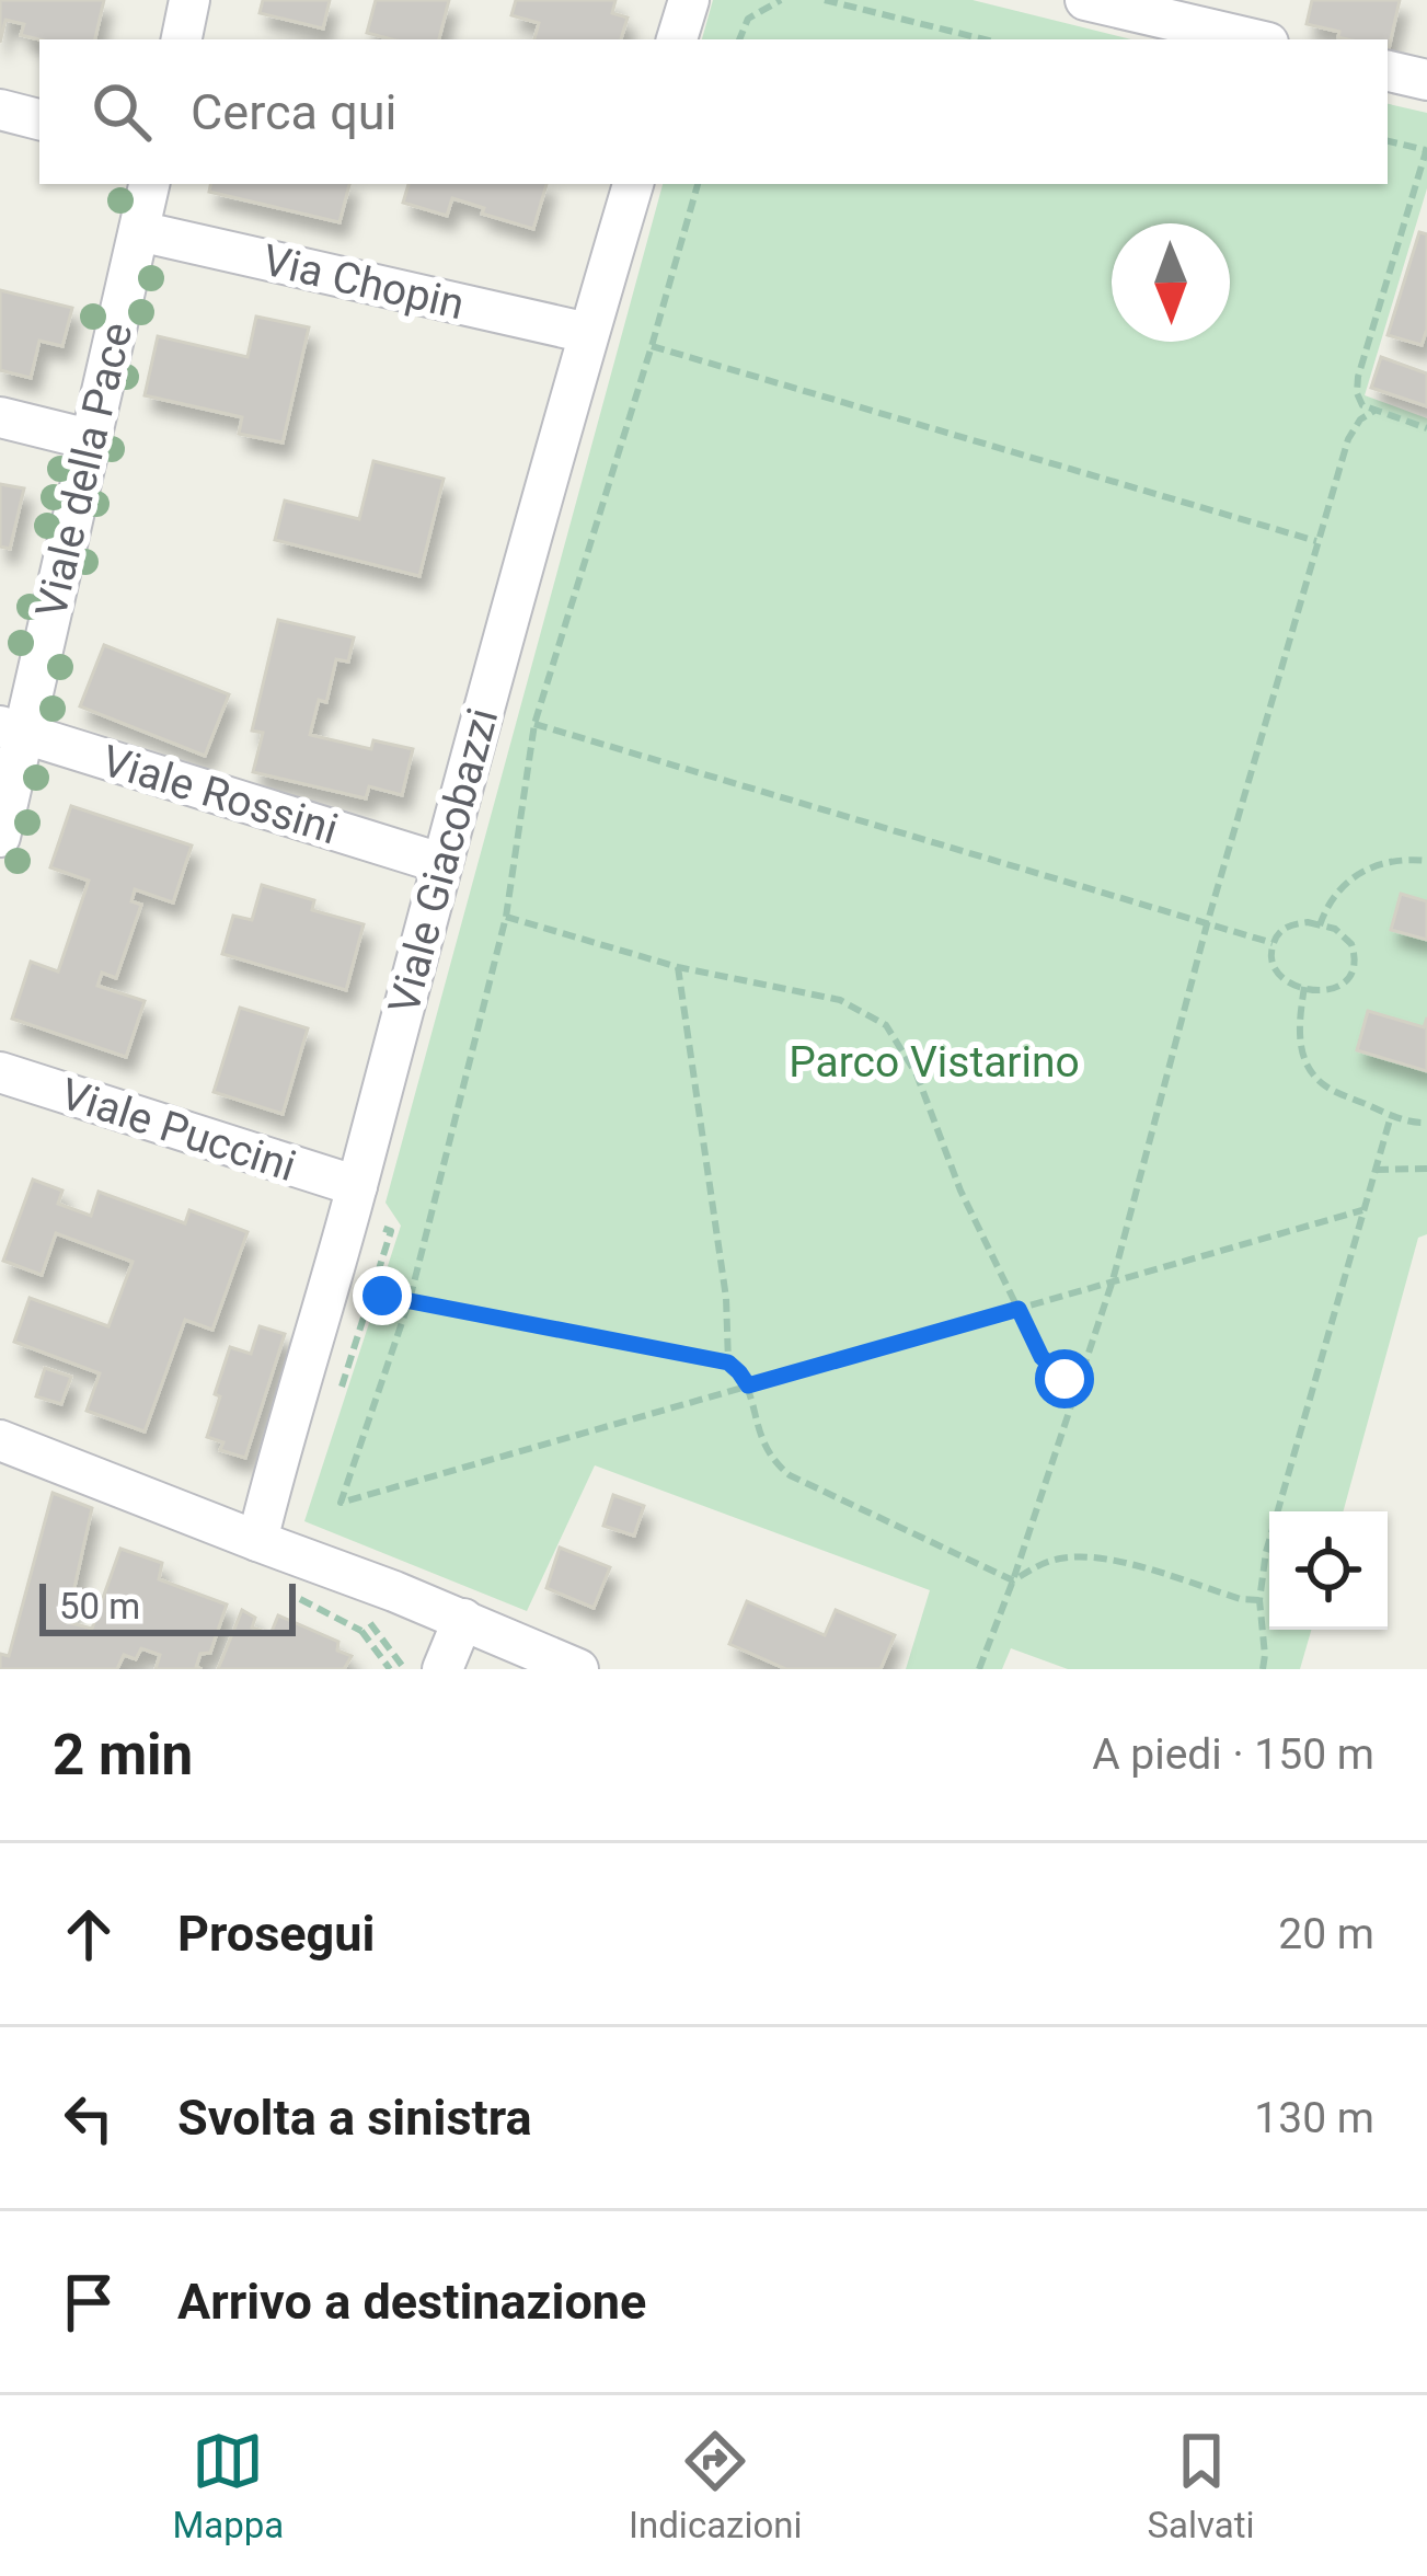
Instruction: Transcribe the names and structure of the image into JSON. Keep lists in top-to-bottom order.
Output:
{
  "streets": {
    "street": [
      "Via Chopin",
      "Viale della Pace",
      "Viale Rossini",
      "Viale Giacobazzi",
      "Viale Puccini"
    ]
  },
  "crossings": [
    ["Via Chopin", "Viale della Pace"],
    ["Via Chopin", "Viale Giacobazzi"],
    ["Viale della Pace", "Viale Rossini"],
    ["Viale Rossini", "Viale Giacobazzi"],
    ["Viale Giacobazzi", "Viale Puccini"]
  ],
  "parks": ["Parco Vistarino"],
  "scale_bar": "50 m",
  "north": "bottom",
  "page": {
    "search": "Cerca qui",
    "scale": "50 m",
    "heading": ["2 min", "A piedi · 150 m"],
    "list": [
      ["Prosegui", "20 m"],
      ["Svolta a sinistra", "130 m"],
      "Arrivo a destinazione"
    ],
    "nav": ["Mappa", "Indicazioni", "Salvati"]
  }
}
